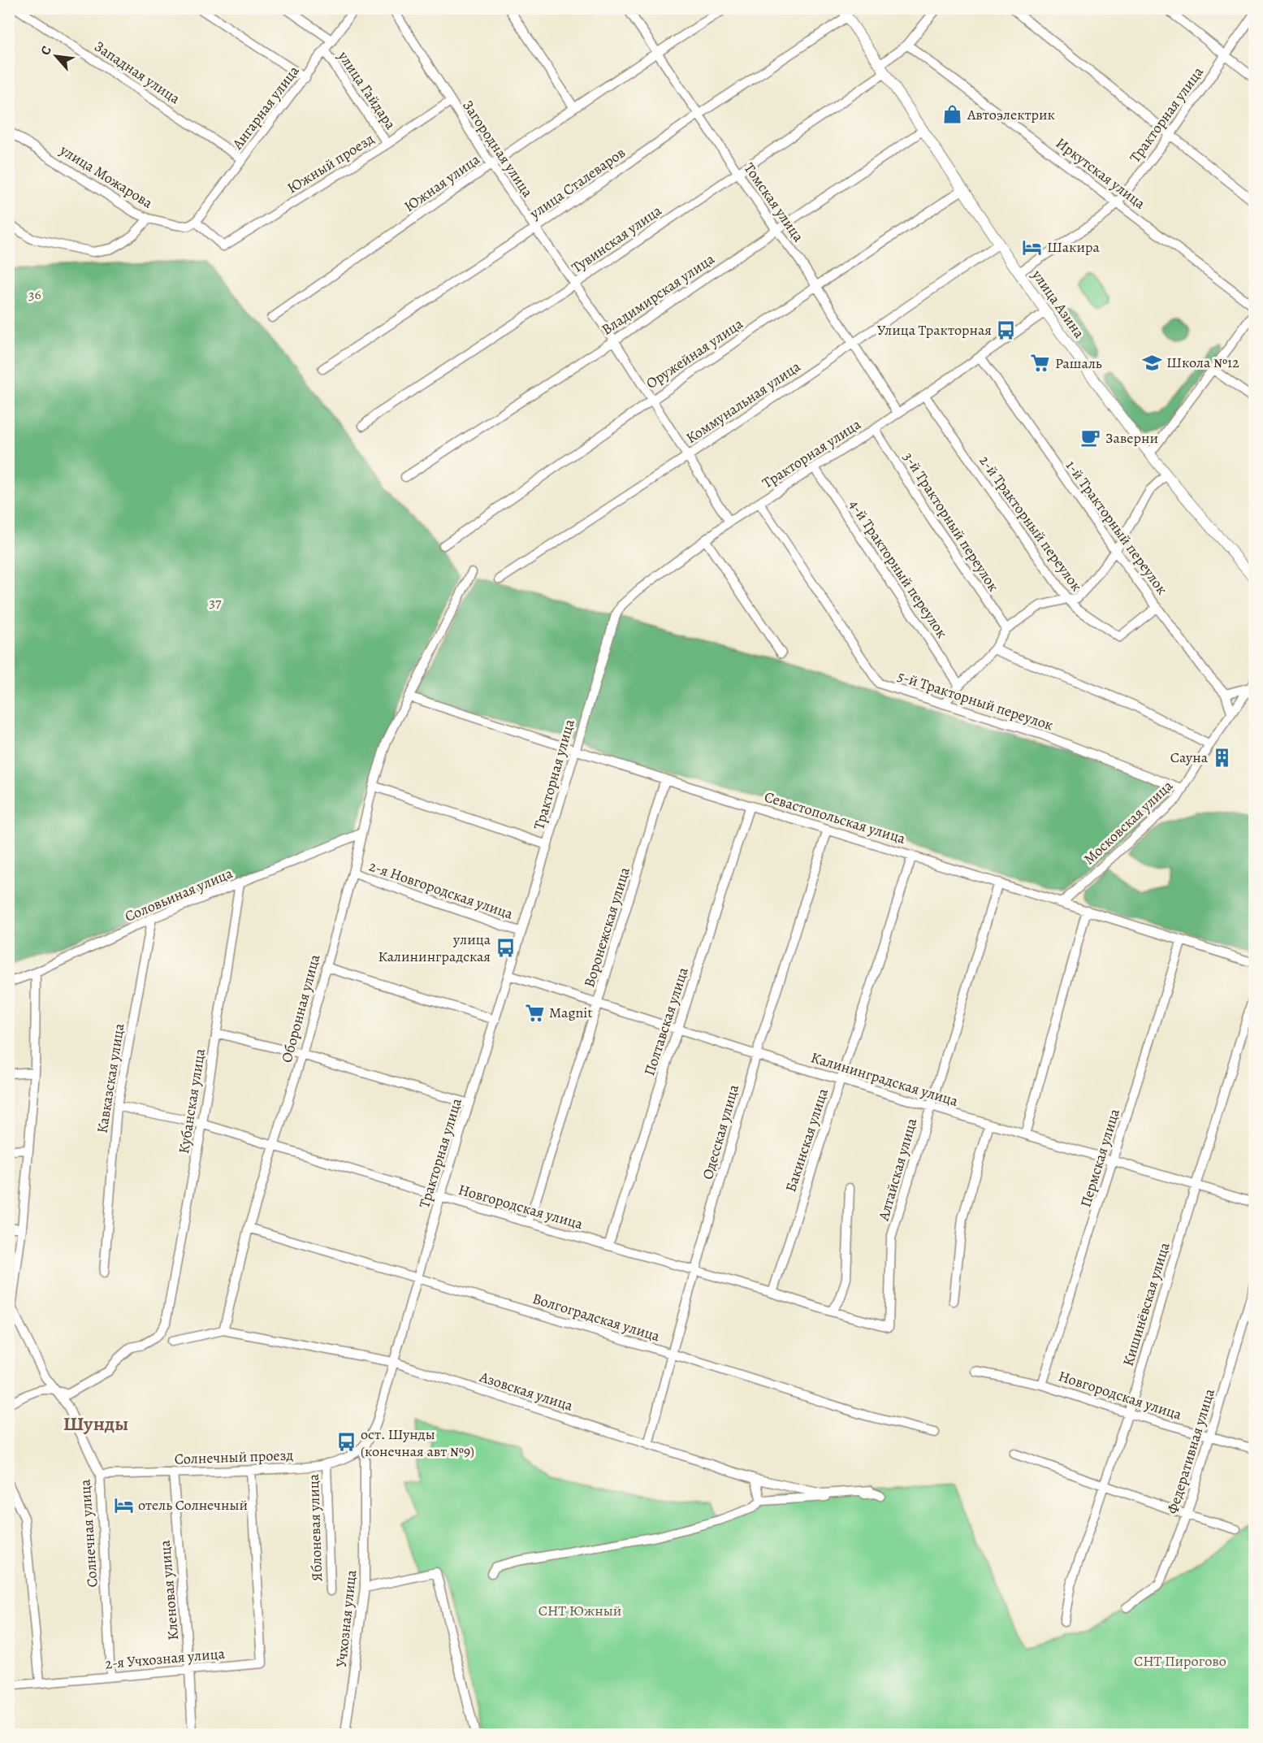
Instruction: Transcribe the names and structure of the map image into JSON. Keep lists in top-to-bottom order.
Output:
{
  "streets": {
    "main road": ["улица Азина"],
    "street": [
      "Западная улица",
      "улица Гайдара",
      "Ангарная улица",
      "Тракторная улица",
      "Загородная улица",
      "Южный проезд",
      "Иркутская улица",
      "улица Можарова",
      "Южная улица",
      "улица Сталеваров",
      "Томская улица",
      "Тувинская улица",
      "Владимирская улица",
      "Оружейная улица",
      "Коммунальная улица",
      "3-й Тракторный переулок",
      "2-й Тракторный переулок",
      "1-й Тракторный переулок",
      "4-й Тракторный переулок",
      "5-й Тракторный переулок",
      "Севастопольская улица",
      "Московская улица",
      "2-я Новгородская улица",
      "Соловьиная улица",
      "Воронежская улица",
      "Оборонная улица",
      "Полтавская улица",
      "Кавказская улица",
      "Калининградская улица",
      "Кубанская улица",
      "Одесская улица",
      "Бакинская улица",
      "Пермская улица",
      "Алтайская улица",
      "Новгородская улица",
      "Кишинёвская улица",
      "Волгоградская улица",
      "Азовская улица",
      "Федеративная улица",
      "Солнечный проезд",
      "Яблоневая улица",
      "Солнечная улица",
      "Кленовая улица",
      "Учхозная улица",
      "2-я Учхозная улица"
    ]
  },
  "crossings": [
    ["Западная улица", "Ангарная улица"],
    ["улица Гайдара", "Ангарная улица"],
    ["улица Гайдара", "Южный проезд"],
    ["Ангарная улица", "Южный проезд"],
    ["Ангарная улица", "улица Можарова"],
    ["Тракторная улица", "Загородная улица"],
    ["Тракторная улица", "Иркутская улица"],
    ["Тракторная улица", "Томская улица"],
    ["Тракторная улица", "улица Азина"],
    ["Тракторная улица", "3-й Тракторный переулок"],
    ["Тракторная улица", "2-й Тракторный переулок"],
    ["Тракторная улица", "1-й Тракторный переулок"],
    ["Тракторная улица", "4-й Тракторный переулок"],
    ["Тракторная улица", "5-й Тракторный переулок"],
    ["Тракторная улица", "Севастопольская улица"],
    ["Тракторная улица", "2-я Новгородская улица"],
    ["Тракторная улица", "Калининградская улица"],
    ["Тракторная улица", "Новгородская улица"],
    ["Тракторная улица", "Волгоградская улица"],
    ["Тракторная улица", "Азовская улица"],
    ["Тракторная улица", "Солнечный проезд"],
    ["Тракторная улица", "Учхозная улица"],
    ["Загородная улица", "Южный проезд"],
    ["Загородная улица", "Южная улица"],
    ["Загородная улица", "улица Сталеваров"],
    ["Загородная улица", "Тувинская улица"],
    ["Загородная улица", "Владимирская улица"],
    ["Загородная улица", "Оружейная улица"],
    ["Загородная улица", "Коммунальная улица"],
    ["Южный проезд", "улица Можарова"],
    ["Иркутская улица", "Тувинская улица"],
    ["Южная улица", "Томская улица"],
    ["улица Сталеваров", "Томская улица"],
    ["улица Сталеваров", "улица Азина"],
    ["Томская улица", "Тувинская улица"],
    ["Томская улица", "Владимирская улица"],
    ["Томская улица", "Оружейная улица"],
    ["Томская улица", "Коммунальная улица"],
    ["Тувинская улица", "улица Азина"],
    ["Владимирская улица", "улица Азина"],
    ["улица Азина", "Оружейная улица"],
    ["улица Азина", "Коммунальная улица"],
    ["2-й Тракторный переулок", "1-й Тракторный переулок"],
    ["1-й Тракторный переулок", "Московская улица"],
    ["5-й Тракторный переулок", "Московская улица"],
    ["Севастопольская улица", "Московская улица"],
    ["Севастопольская улица", "Воронежская улица"],
    ["Севастопольская улица", "Оборонная улица"],
    ["Севастопольская улица", "Полтавская улица"],
    ["Севастопольская улица", "Одесская улица"],
    ["Севастопольская улица", "Бакинская улица"],
    ["Севастопольская улица", "Пермская улица"],
    ["Севастопольская улица", "Алтайская улица"],
    ["2-я Новгородская улица", "Оборонная улица"],
    ["Соловьиная улица", "Оборонная улица"],
    ["Соловьиная улица", "Кавказская улица"],
    ["Соловьиная улица", "Кубанская улица"],
    ["Соловьиная улица", "Солнечная улица"],
    ["Воронежская улица", "Калининградская улица"],
    ["Воронежская улица", "Новгородская улица"],
    ["Оборонная улица", "Новгородская улица"],
    ["Оборонная улица", "Волгоградская улица"],
    ["Оборонная улица", "Азовская улица"],
    ["Полтавская улица", "Калининградская улица"],
    ["Полтавская улица", "Новгородская улица"],
    ["Кавказская улица", "Новгородская улица"],
    ["Калининградская улица", "Одесская улица"],
    ["Калининградская улица", "Бакинская улица"],
    ["Калининградская улица", "Пермская улица"],
    ["Калининградская улица", "Алтайская улица"],
    ["Калининградская улица", "Кишинёвская улица"],
    ["Кубанская улица", "Новгородская улица"],
    ["Кубанская улица", "Солнечная улица"],
    ["Одесская улица", "Новгородская улица"],
    ["Одесская улица", "Волгоградская улица"],
    ["Одесская улица", "Азовская улица"],
    ["Бакинская улица", "Новгородская улица"],
    ["Пермская улица", "Новгородская улица"],
    ["Алтайская улица", "Новгородская улица"],
    ["Новгородская улица", "Кишинёвская улица"],
    ["Новгородская улица", "Федеративная улица"],
    ["Солнечный проезд", "Яблоневая улица"],
    ["Солнечный проезд", "Солнечная улица"],
    ["Солнечный проезд", "Кленовая улица"],
    ["Солнечный проезд", "Учхозная улица"],
    ["Солнечный проезд", "2-я Учхозная улица"],
    ["Солнечная улица", "2-я Учхозная улица"],
    ["Кленовая улица", "2-я Учхозная улица"]
  ],
  "districts": ["Шунды"],
  "parks": [
    "36",
    "37",
    "СНТ Южный",
    "СНТ Пирогово"
  ],
  "places": {
    "shop": ["Автоэлектрик"],
    "hotel": ["Шакира", "отель Солнечный"],
    "bus stop": ["Улица Тракторная", "улица Калининградская", "ост. Шунды (конечная авт №9)"],
    "school or university": ["Школа №12"],
    "supermarket": ["Рашаль", "Magnit"],
    "cafe": ["Заверни"],
    "building": ["Сауна"]
  },
  "north": "top left"
}
